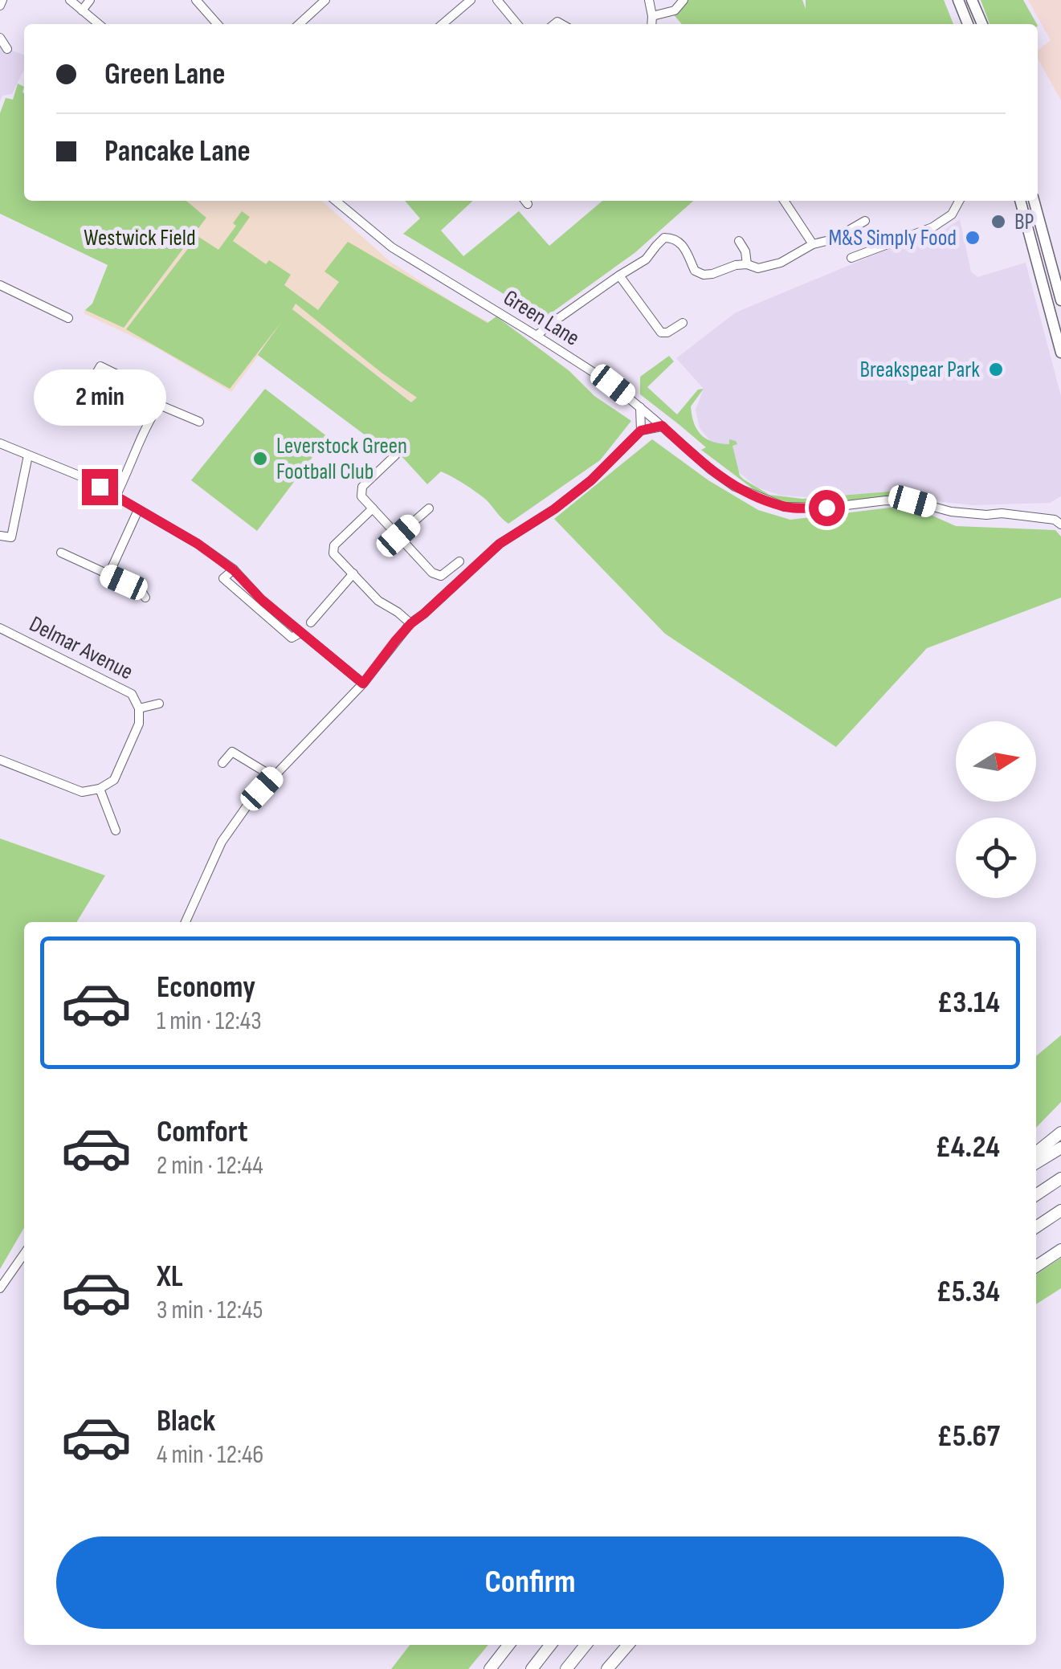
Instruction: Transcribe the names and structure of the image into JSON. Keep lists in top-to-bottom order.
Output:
{
  "streets": {
    "street": ["Green Lane", "Delmar Avenue"]
  },
  "parks": ["Westwick Field"],
  "places": [
    "BP",
    "M&S Simply Food",
    "Breakspear Park",
    "Leverstock Green Football Club"
  ],
  "north": "right",
  "page": {
    "banner": ["Green Lane", "Pancake Lane"],
    "bubble": "2 min",
    "list": [
      {
        "name": "Economy",
        "note": "1 min · 12:43",
        "value": "£3.14"
      },
      {
        "name": "Comfort",
        "note": "2 min · 12:44",
        "value": "£4.24"
      },
      {
        "name": "XL",
        "note": "3 min · 12:45",
        "value": "£5.34"
      },
      {
        "name": "Black",
        "note": "4 min · 12:46",
        "value": "£5.67"
      }
    ],
    "buttons": "Confirm"
  }
}
